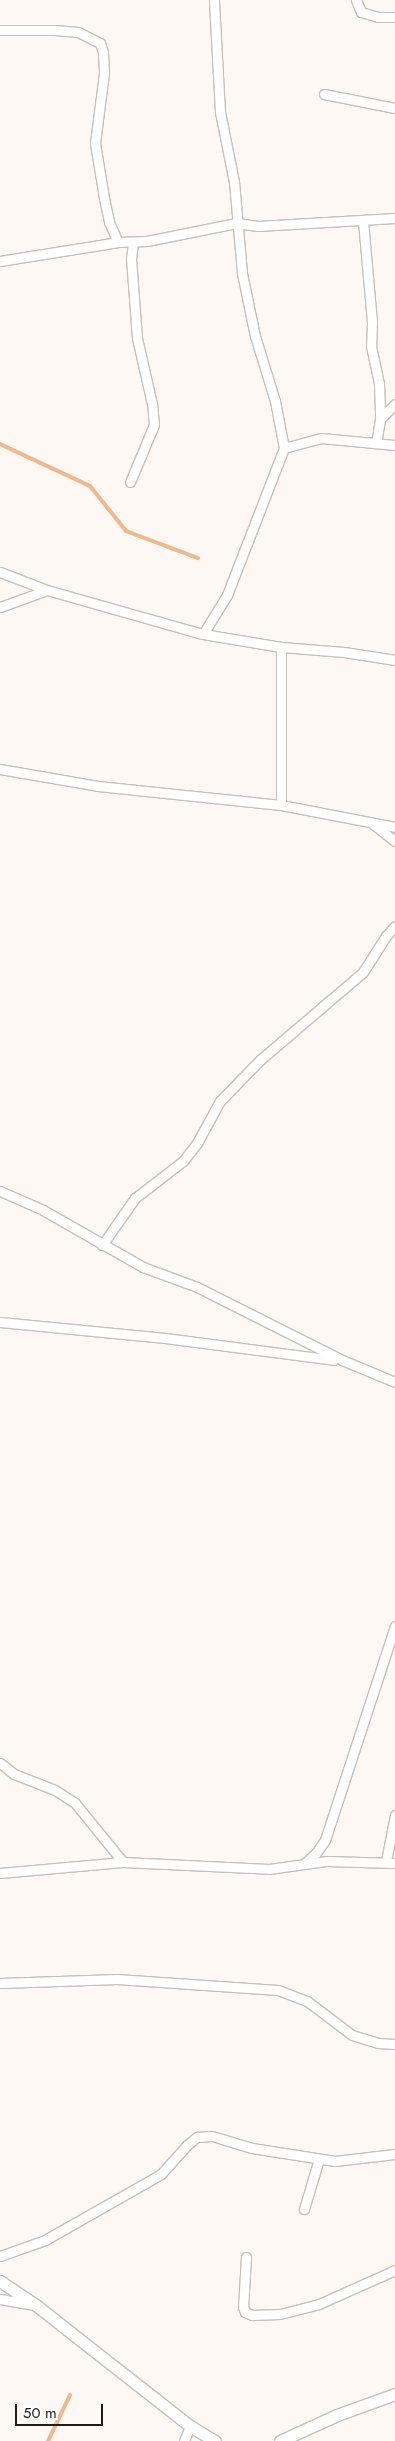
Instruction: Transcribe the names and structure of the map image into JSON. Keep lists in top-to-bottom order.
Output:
{
  "scale_bar": "50 m"
}
